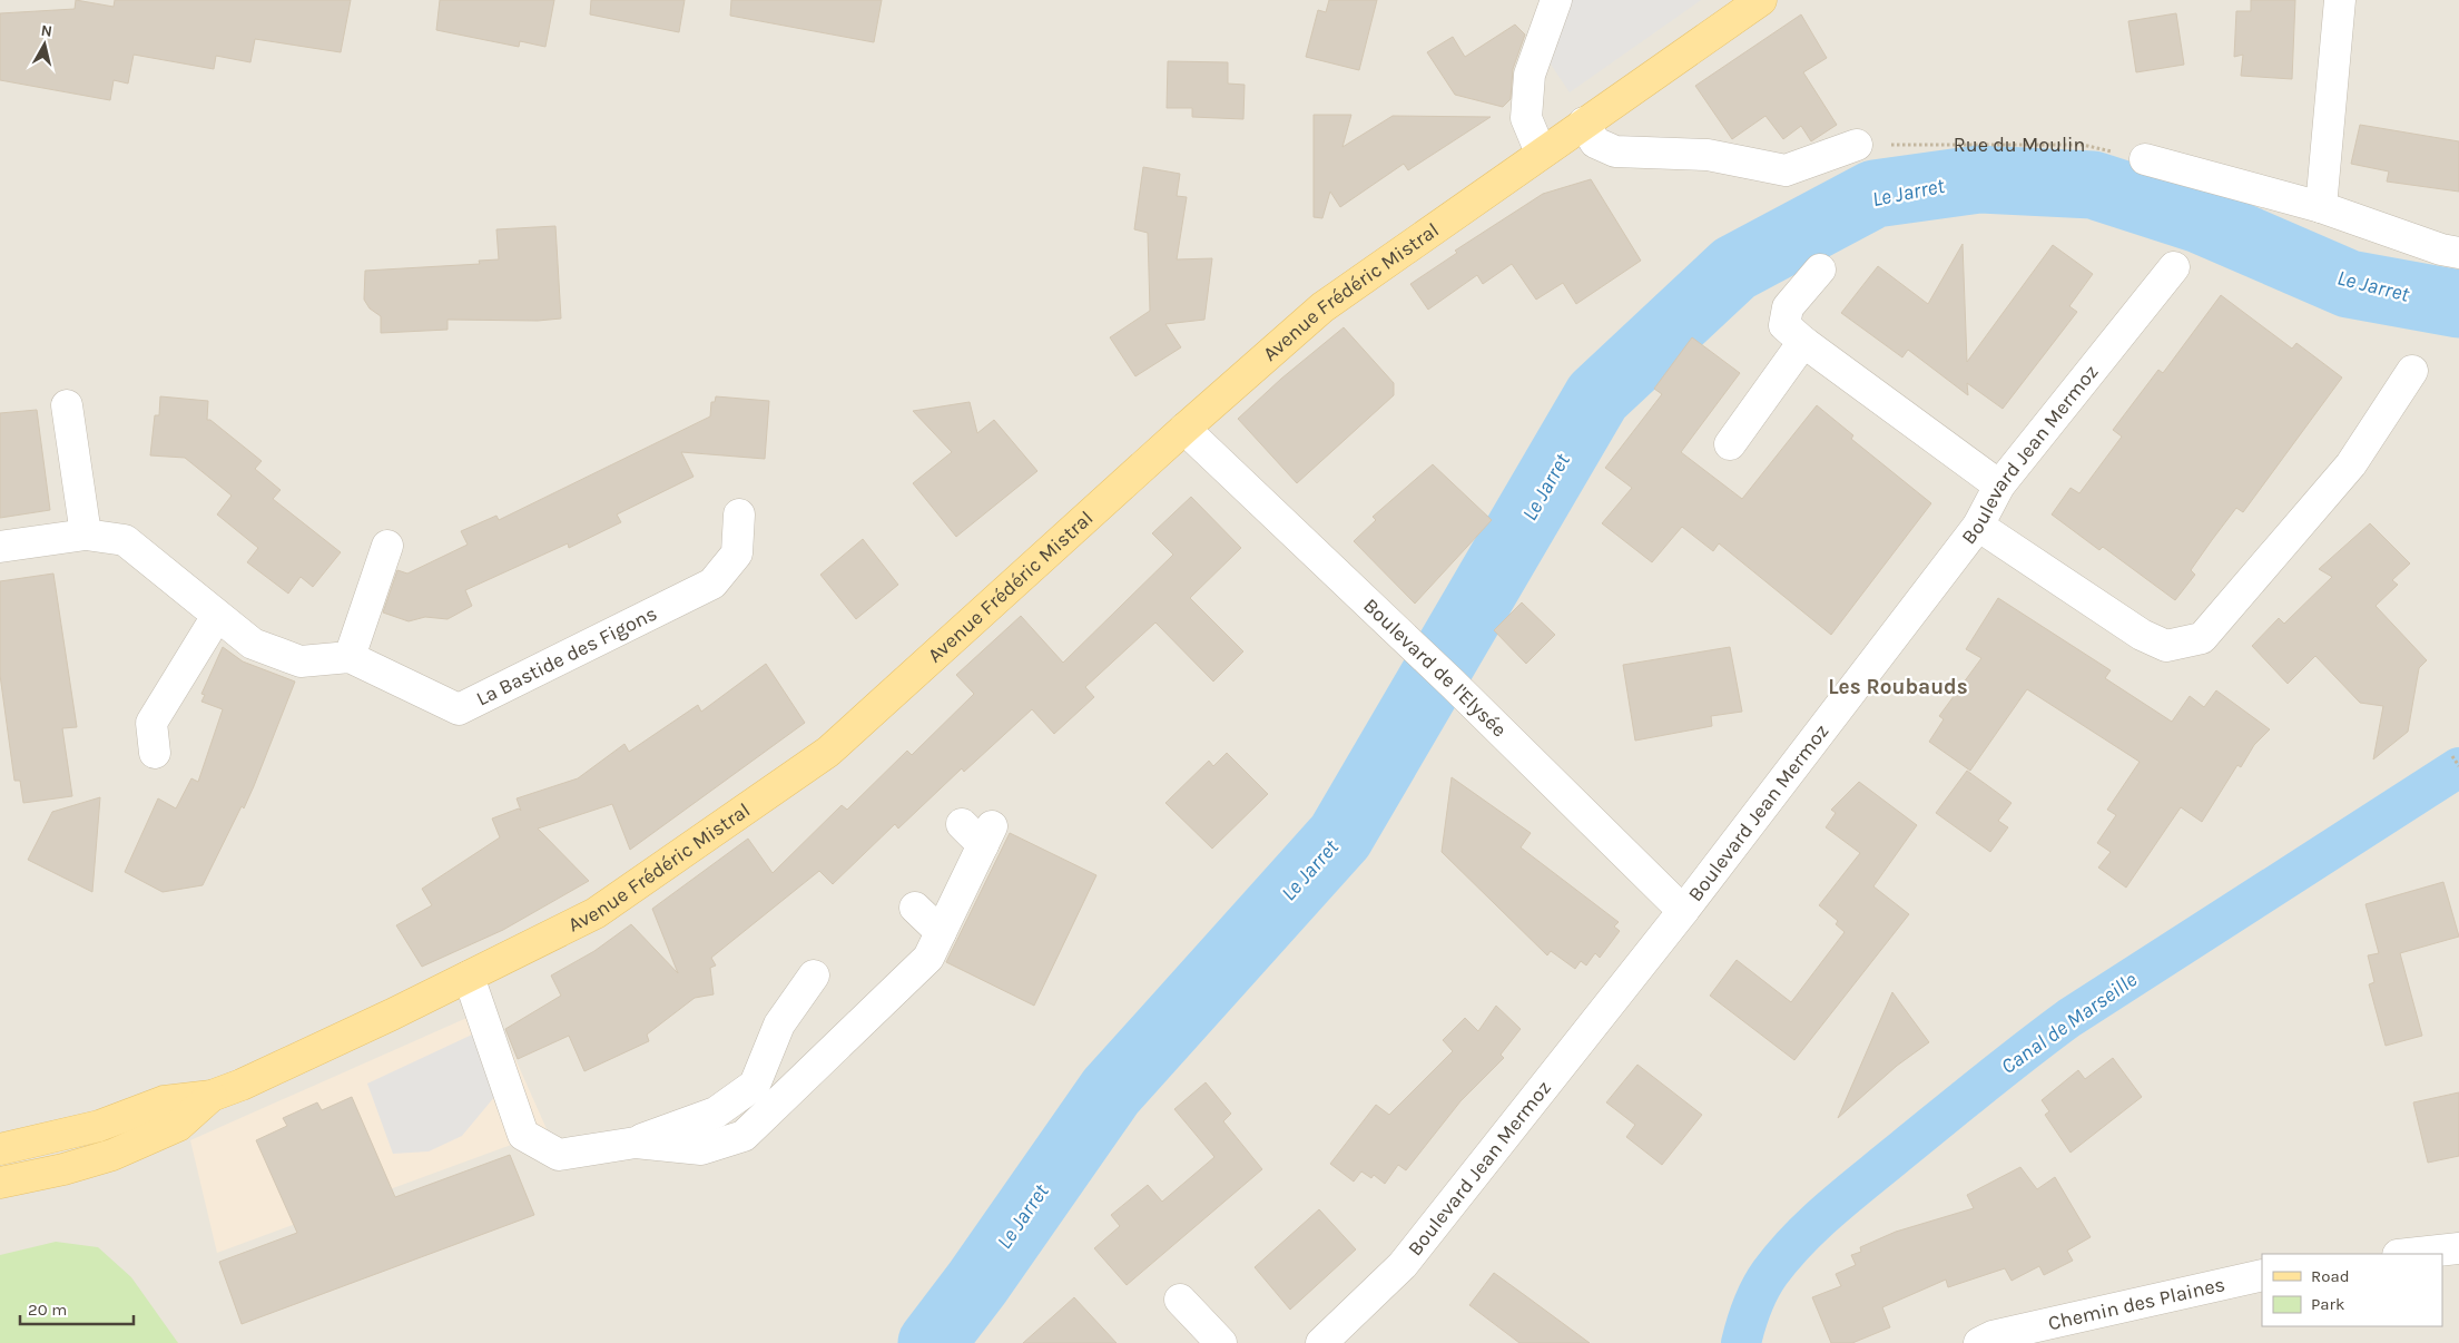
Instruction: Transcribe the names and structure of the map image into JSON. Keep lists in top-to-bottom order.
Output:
{
  "streets": {
    "main road": ["Avenue Frédéric Mistral"],
    "street": [
      "Boulevard Jean Mermoz",
      "La Bastide des Figons",
      "Boulevard de l'Elysée",
      "Chemin des Plaines"
    ],
    "path": ["Rue du Moulin"]
  },
  "crossings": [
    ["Avenue Frédéric Mistral", "Boulevard de l'Elysée"],
    ["Boulevard Jean Mermoz", "Boulevard de l'Elysée"]
  ],
  "districts": ["Les Roubauds"],
  "water": ["Le Jarret", "Canal de Marseille"],
  "legend": ["Road", "Park"],
  "scale_bar": "20 m",
  "north": "top"
}
